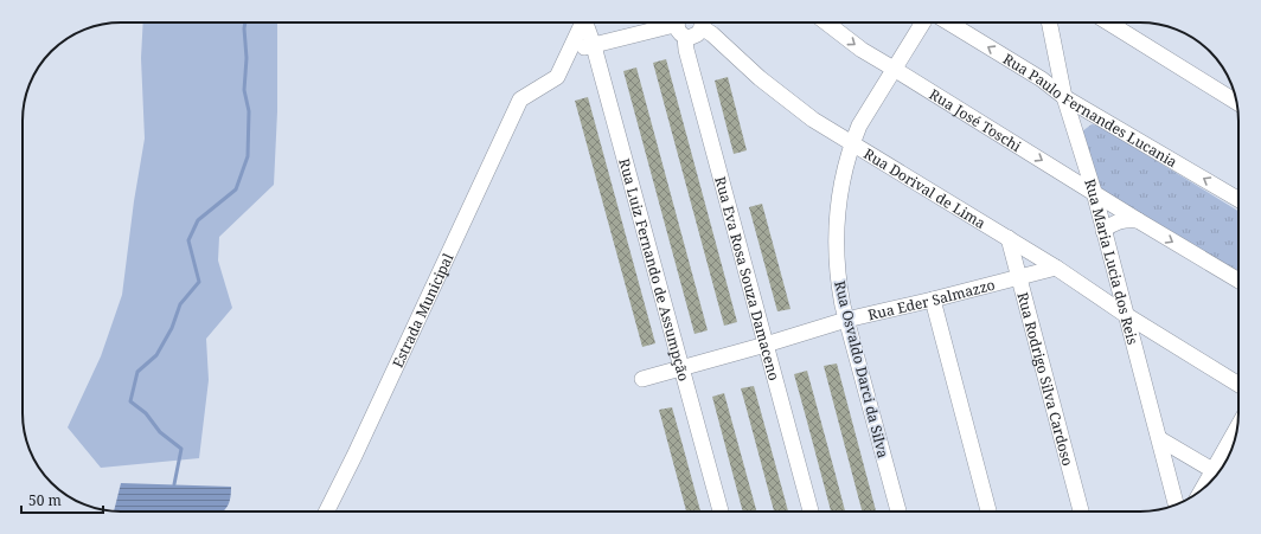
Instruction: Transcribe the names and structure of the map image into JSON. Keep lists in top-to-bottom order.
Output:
{
  "streets": {
    "street": [
      "Rua Paulo Fernandes Lucania",
      "Rua José Toschi",
      "Rua Dorival de Lima",
      "Rua Maria Lucia dos Reis",
      "Rua Luiz Fernando de Assumpção",
      "Rua Eva Rosa Souza Damaceno",
      "Rua Eder Salmazzo",
      "Estrada Municipal",
      "Rua Osvaldo Darci da Silva",
      "Rua Rodrigo Silva Cardoso"
    ]
  },
  "crossings": [
    ["Rua Paulo Fernandes Lucania", "Rua Maria Lucia dos Reis"],
    ["Rua José Toschi", "Rua Maria Lucia dos Reis"],
    ["Rua José Toschi", "Rua Osvaldo Darci da Silva"],
    ["Rua Dorival de Lima", "Rua Maria Lucia dos Reis"],
    ["Rua Dorival de Lima", "Rua Eder Salmazzo"],
    ["Rua Dorival de Lima", "Rua Osvaldo Darci da Silva"],
    ["Rua Dorival de Lima", "Rua Rodrigo Silva Cardoso"],
    ["Rua Luiz Fernando de Assumpção", "Rua Eder Salmazzo"],
    ["Rua Eva Rosa Souza Damaceno", "Rua Eder Salmazzo"],
    ["Rua Eder Salmazzo", "Rua Osvaldo Darci da Silva"],
    ["Rua Eder Salmazzo", "Rua Rodrigo Silva Cardoso"]
  ],
  "one_way": ["Rua José Toschi"],
  "scale_bar": "50 m"
}
